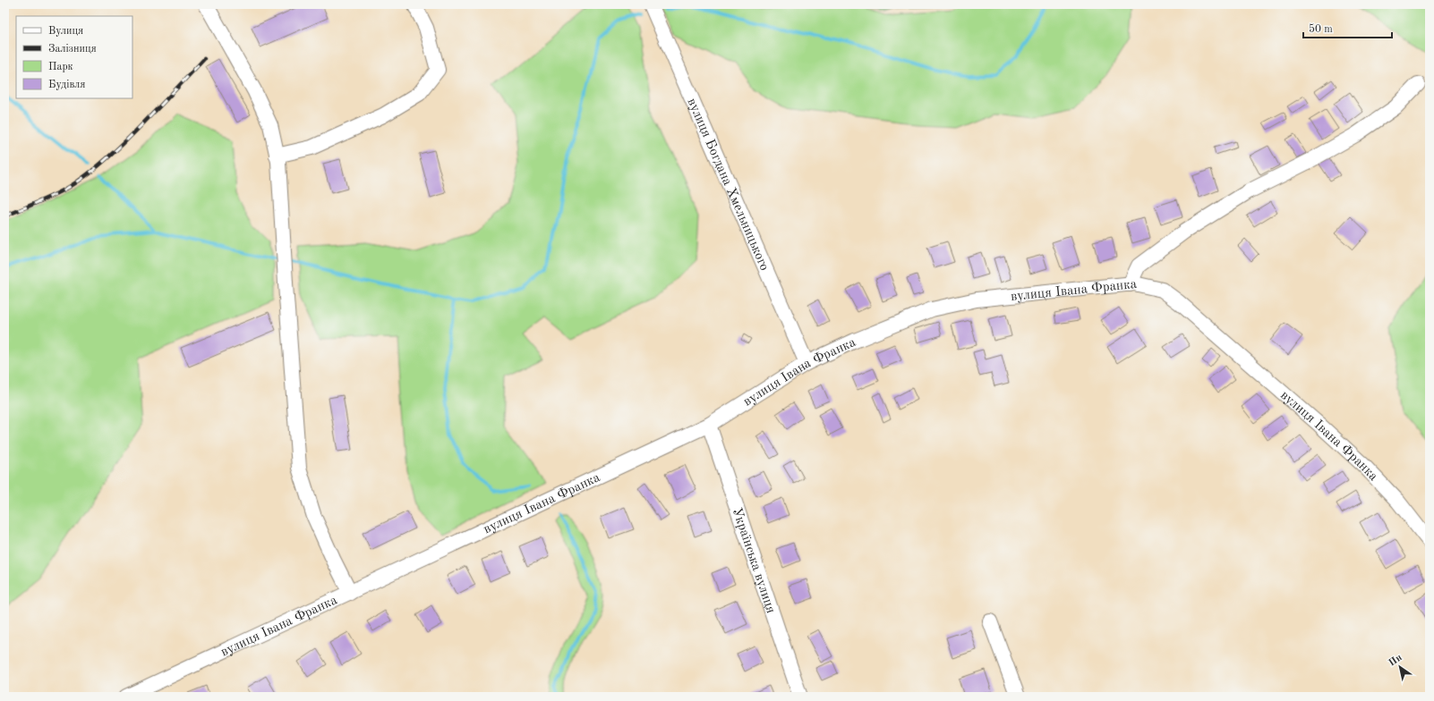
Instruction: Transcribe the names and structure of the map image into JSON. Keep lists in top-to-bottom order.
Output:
{
  "streets": {
    "street": ["вулиця Богдана Хмельницького", "вулиця Івана Франка", "Українська вулиця"]
  },
  "crossings": [
    ["вулиця Богдана Хмельницького", "вулиця Івана Франка"],
    ["вулиця Івана Франка", "Українська вулиця"]
  ],
  "legend": [
    "Вулиця",
    "Залізниця",
    "Парк",
    "Будівля"
  ],
  "scale_bar": "50 m",
  "north": "top left"
}
